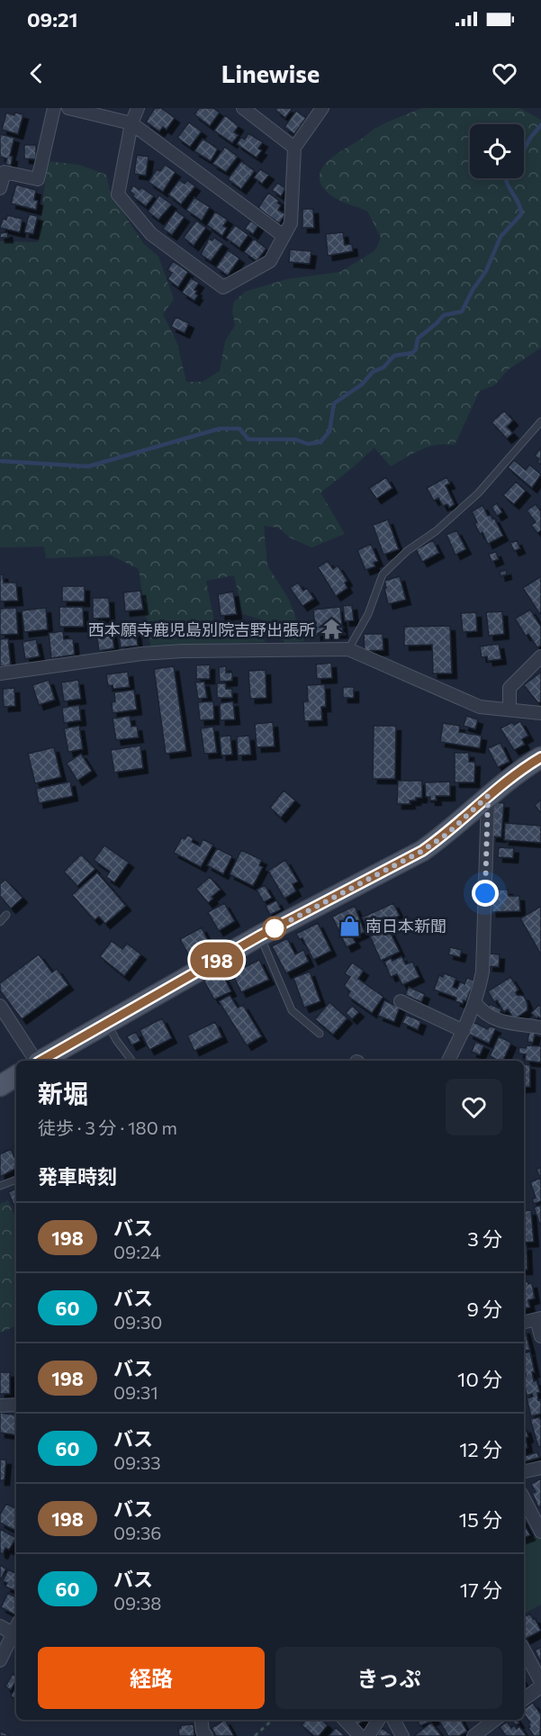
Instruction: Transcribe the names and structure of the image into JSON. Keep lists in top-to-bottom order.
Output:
{
  "places": {
    "temple": ["西本願寺鹿児島別院吉野出張所"],
    "shop": ["南日本新聞"]
  },
  "lines": ["bus line 198"],
  "page": {
    "status": "09:21",
    "header": "Linewise",
    "on_map": "198",
    "heading": [
      ["新堀", "徒歩 · 3 分 · 180 m"],
      "発車時刻"
    ],
    "list": [
      {
        "mark": "198",
        "name": "バス",
        "note": "09:24",
        "value": "3 分"
      },
      {
        "mark": "60",
        "name": "バス",
        "note": "09:30",
        "value": "9 分"
      },
      {
        "mark": "198",
        "name": "バス",
        "note": "09:31",
        "value": "10 分"
      },
      {
        "mark": "60",
        "name": "バス",
        "note": "09:33",
        "value": "12 分"
      },
      {
        "mark": "198",
        "name": "バス",
        "note": "09:36",
        "value": "15 分"
      },
      {
        "mark": "60",
        "name": "バス",
        "note": "09:38",
        "value": "17 分"
      }
    ],
    "buttons": ["経路", "きっぷ"]
  }
}
